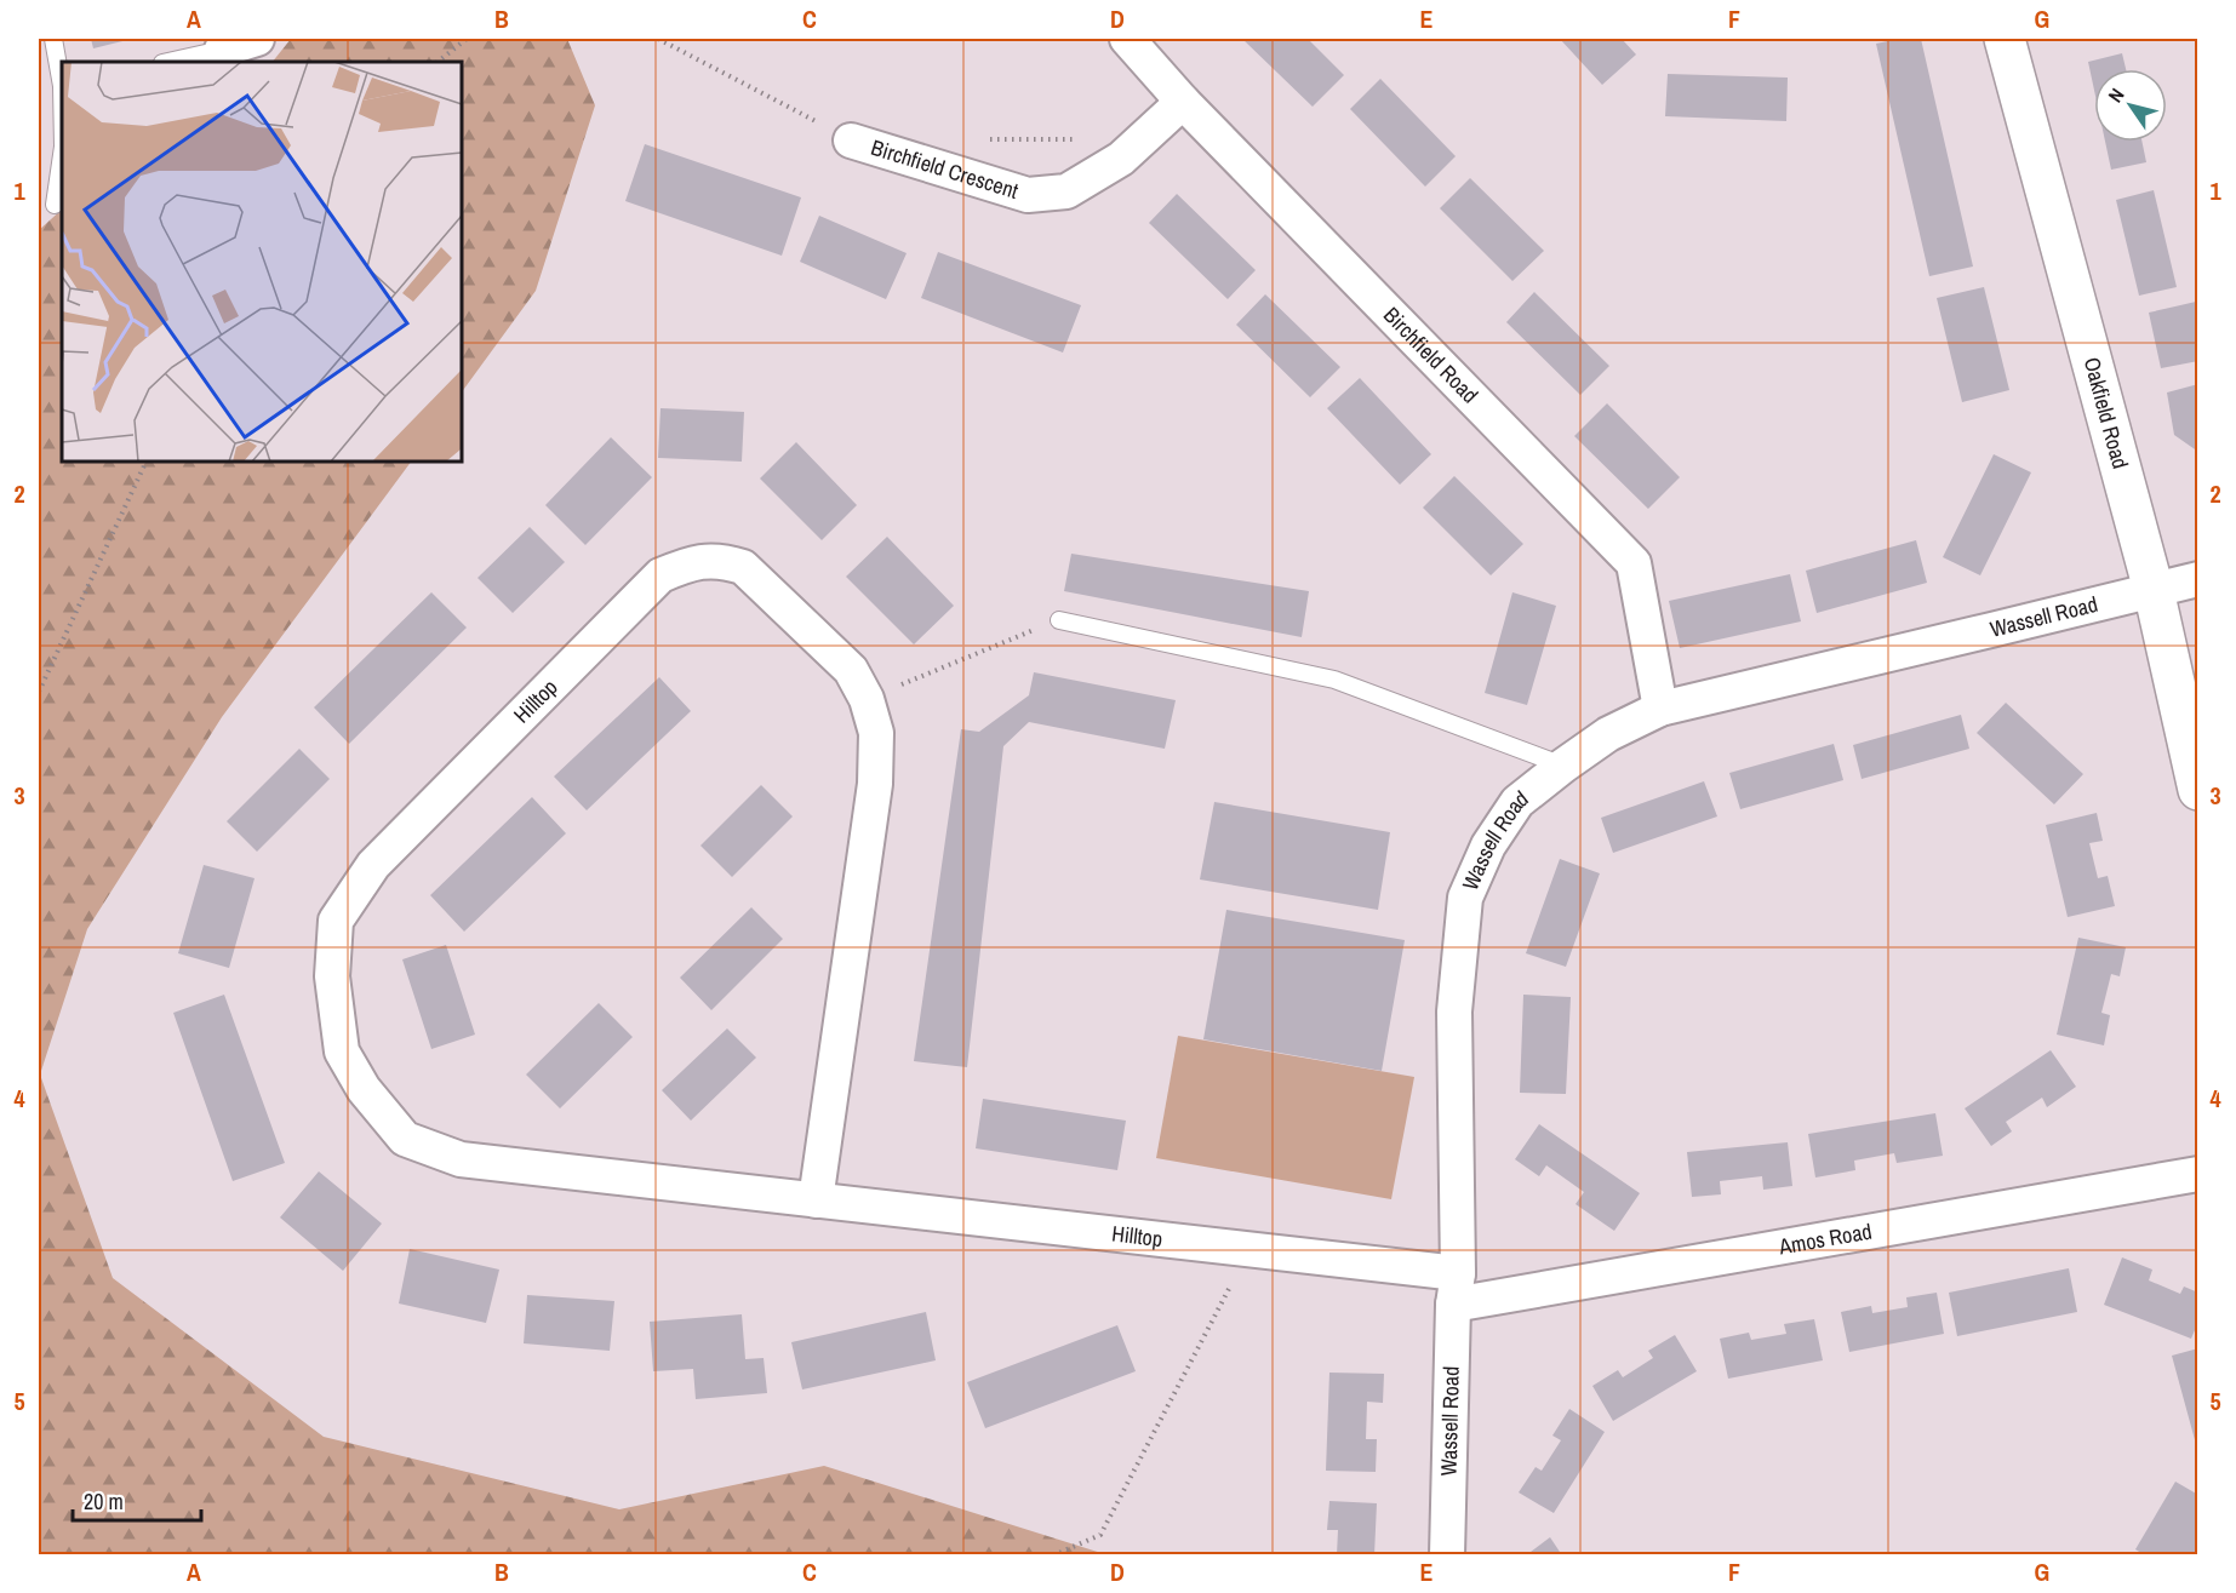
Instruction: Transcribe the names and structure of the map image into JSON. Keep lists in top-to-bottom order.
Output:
{
  "streets": {
    "street": [
      "Birchfield Crescent",
      "Birchfield Road",
      "Oakfield Road",
      "Wassell Road",
      "Hilltop",
      "Amos Road"
    ]
  },
  "crossings": [
    ["Birchfield Crescent", "Birchfield Road"],
    ["Birchfield Road", "Wassell Road"],
    ["Oakfield Road", "Wassell Road"],
    ["Wassell Road", "Hilltop"],
    ["Wassell Road", "Amos Road"],
    ["Hilltop", "Amos Road"]
  ],
  "scale_bar": "20 m",
  "north": "top left",
  "grid": {
    "columns": [
      "A",
      "B",
      "C",
      "D",
      "E",
      "F",
      "G"
    ],
    "rows": [
      "1",
      "2",
      "3",
      "4",
      "5"
    ]
  }
}
